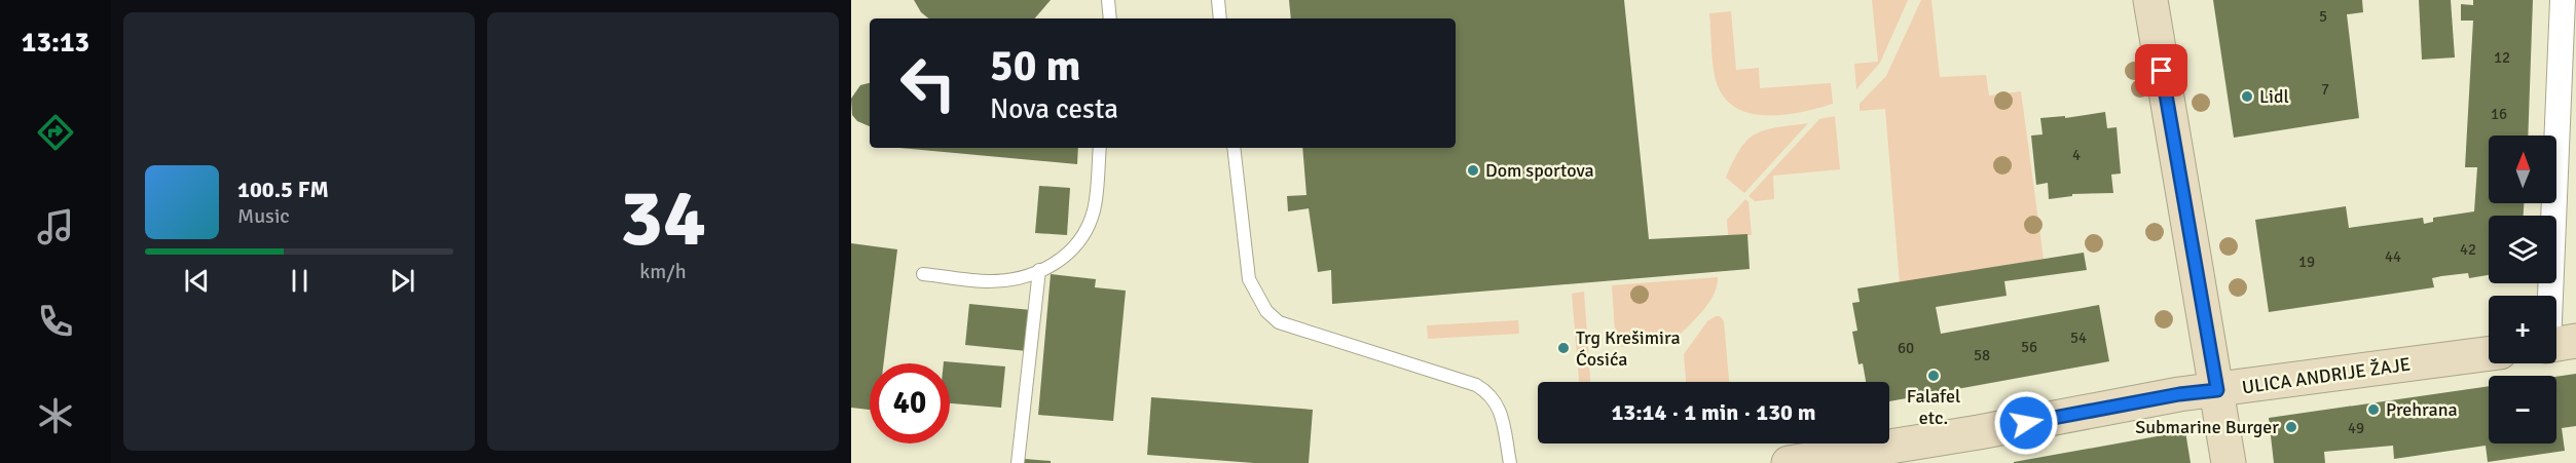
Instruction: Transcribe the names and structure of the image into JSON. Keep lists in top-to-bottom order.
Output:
{
  "streets": {
    "street": ["ULICA ANDRIJE ŽAJE"]
  },
  "places": [
    "Lidl",
    "Dom sportova",
    "Trg Krešimira Ćosića",
    "Falafel etc.",
    "Prehrana",
    "Submarine Burger"
  ],
  "house_numbers": [
    "5",
    "12",
    "7",
    "16",
    "4",
    "42",
    "44",
    "19",
    "54",
    "56",
    "60",
    "58",
    "49"
  ],
  "north": "top",
  "page": {
    "tabs": "13:13",
    "tile": ["34", "km/h"],
    "turn": ["50 m", "Nova cesta"],
    "map_buttons": ["+", "−"],
    "song": ["100.5 FM", "Music"],
    "limit": "40",
    "trip": "13:14 · 1 min · 130 m"
  }
}
